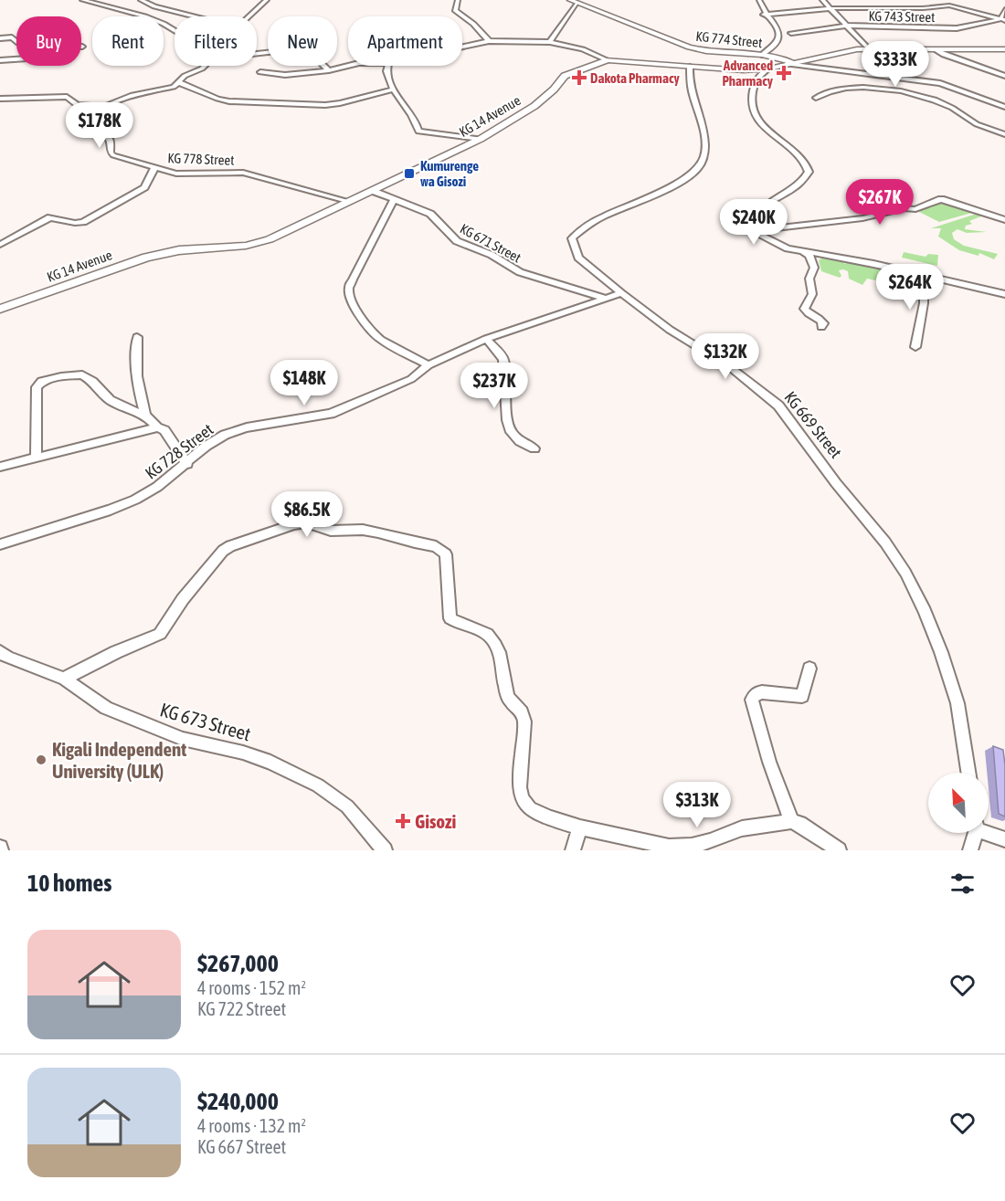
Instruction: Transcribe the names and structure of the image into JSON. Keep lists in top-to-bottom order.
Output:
{
  "streets": {
    "main road": ["KG 14 Avenue"],
    "street": [
      "KG 743 Street",
      "KG 774 Street",
      "KG 778 Street",
      "KG 671 Street",
      "KG 669 Street",
      "KG 728 Street",
      "KG 673 Street"
    ]
  },
  "crossings": [
    ["KG 774 Street", "KG 14 Avenue"],
    ["KG 14 Avenue", "KG 778 Street"],
    ["KG 14 Avenue", "KG 671 Street"],
    ["KG 14 Avenue", "KG 669 Street"],
    ["KG 671 Street", "KG 728 Street"],
    ["KG 669 Street", "KG 728 Street"]
  ],
  "places": {
    "health": ["Advanced Pharmacy", "Dakota Pharmacy", "Gisozi"],
    "transit": ["Kumurenge wa Gisozi"],
    "other": ["Kigali Independent University (ULK)"]
  },
  "north": "top left",
  "page": {
    "chip": [
      "Buy",
      "Rent",
      "Filters",
      "New",
      "Apartment"
    ],
    "price": [
      "$333K",
      "$178K",
      "$267K",
      "$240K",
      "$264K",
      "$132K",
      "$148K",
      "$237K",
      "$86.5K",
      "$313K"
    ],
    "heading": "10 homes",
    "list": [
      {
        "name": "$267,000",
        "note": "4 rooms · 152 m² · KG 722 Street"
      },
      {
        "name": "$240,000",
        "note": "4 rooms · 132 m² · KG 667 Street"
      }
    ]
  }
}
